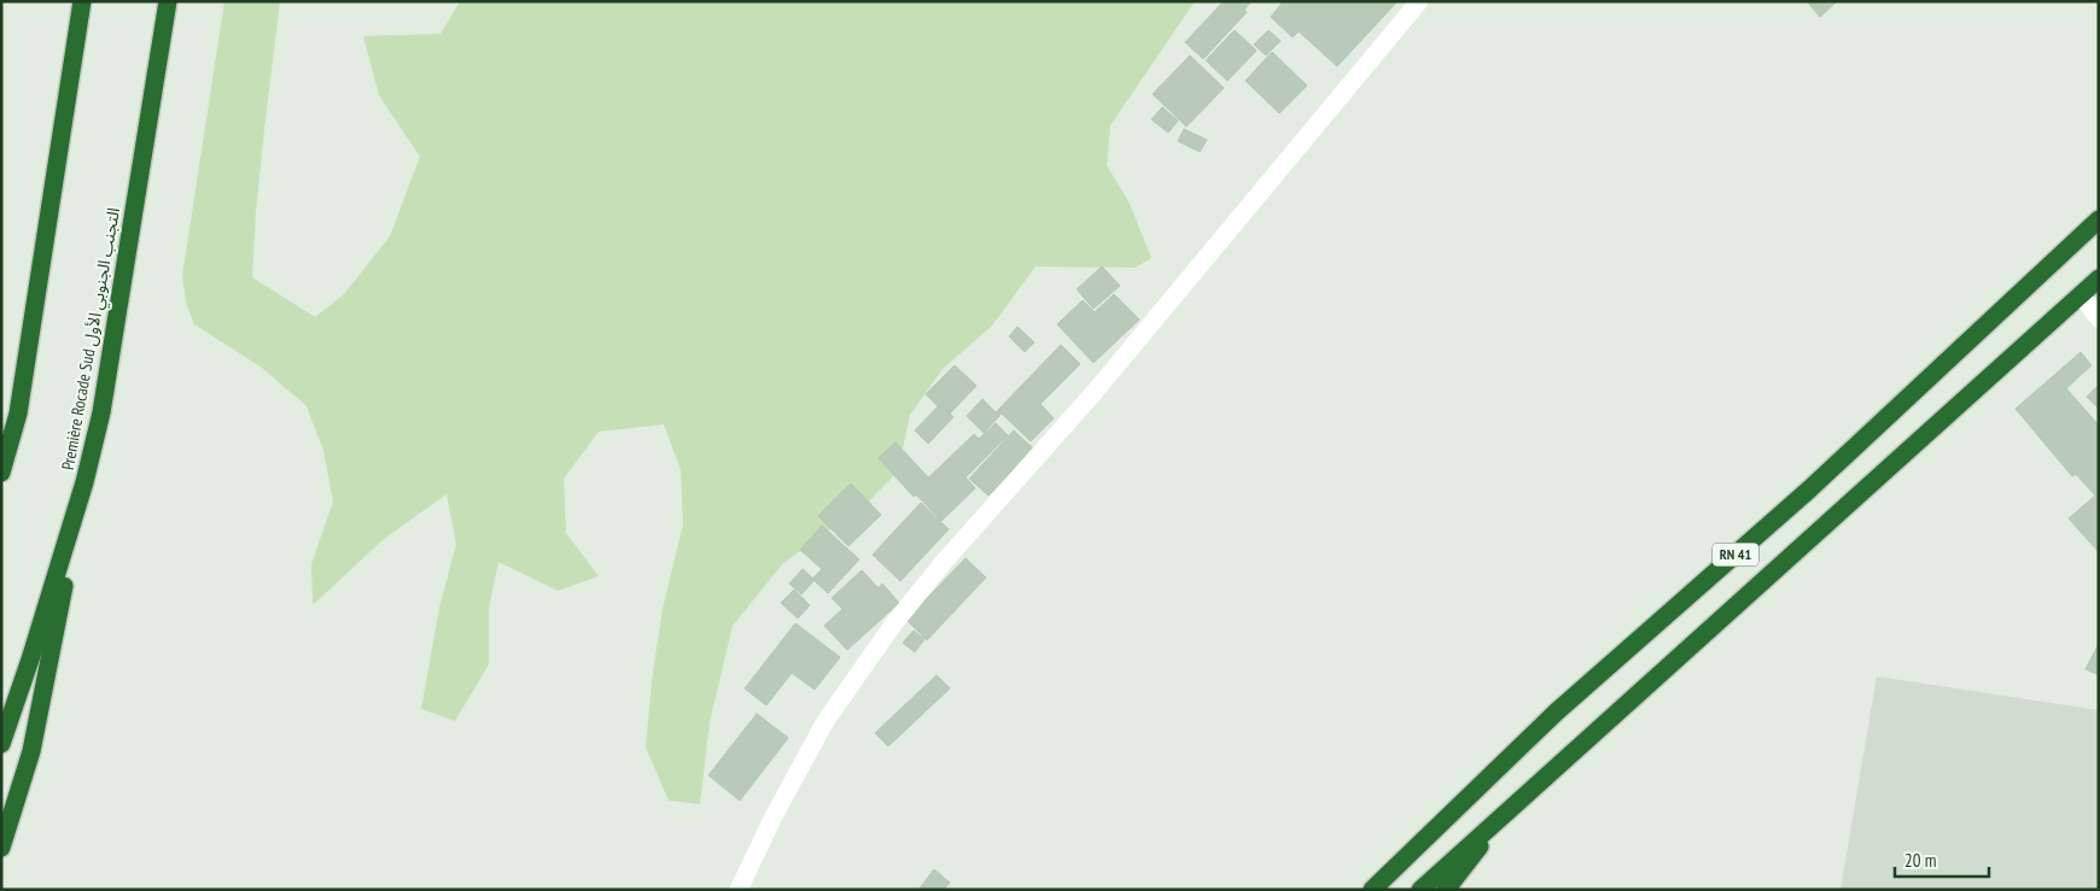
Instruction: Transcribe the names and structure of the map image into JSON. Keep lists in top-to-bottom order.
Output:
{
  "streets": {
    "highway": ["Première Rocade Sud التجنب الجنوبي الأول", "RN 41"]
  },
  "scale_bar": "20 m"
}
